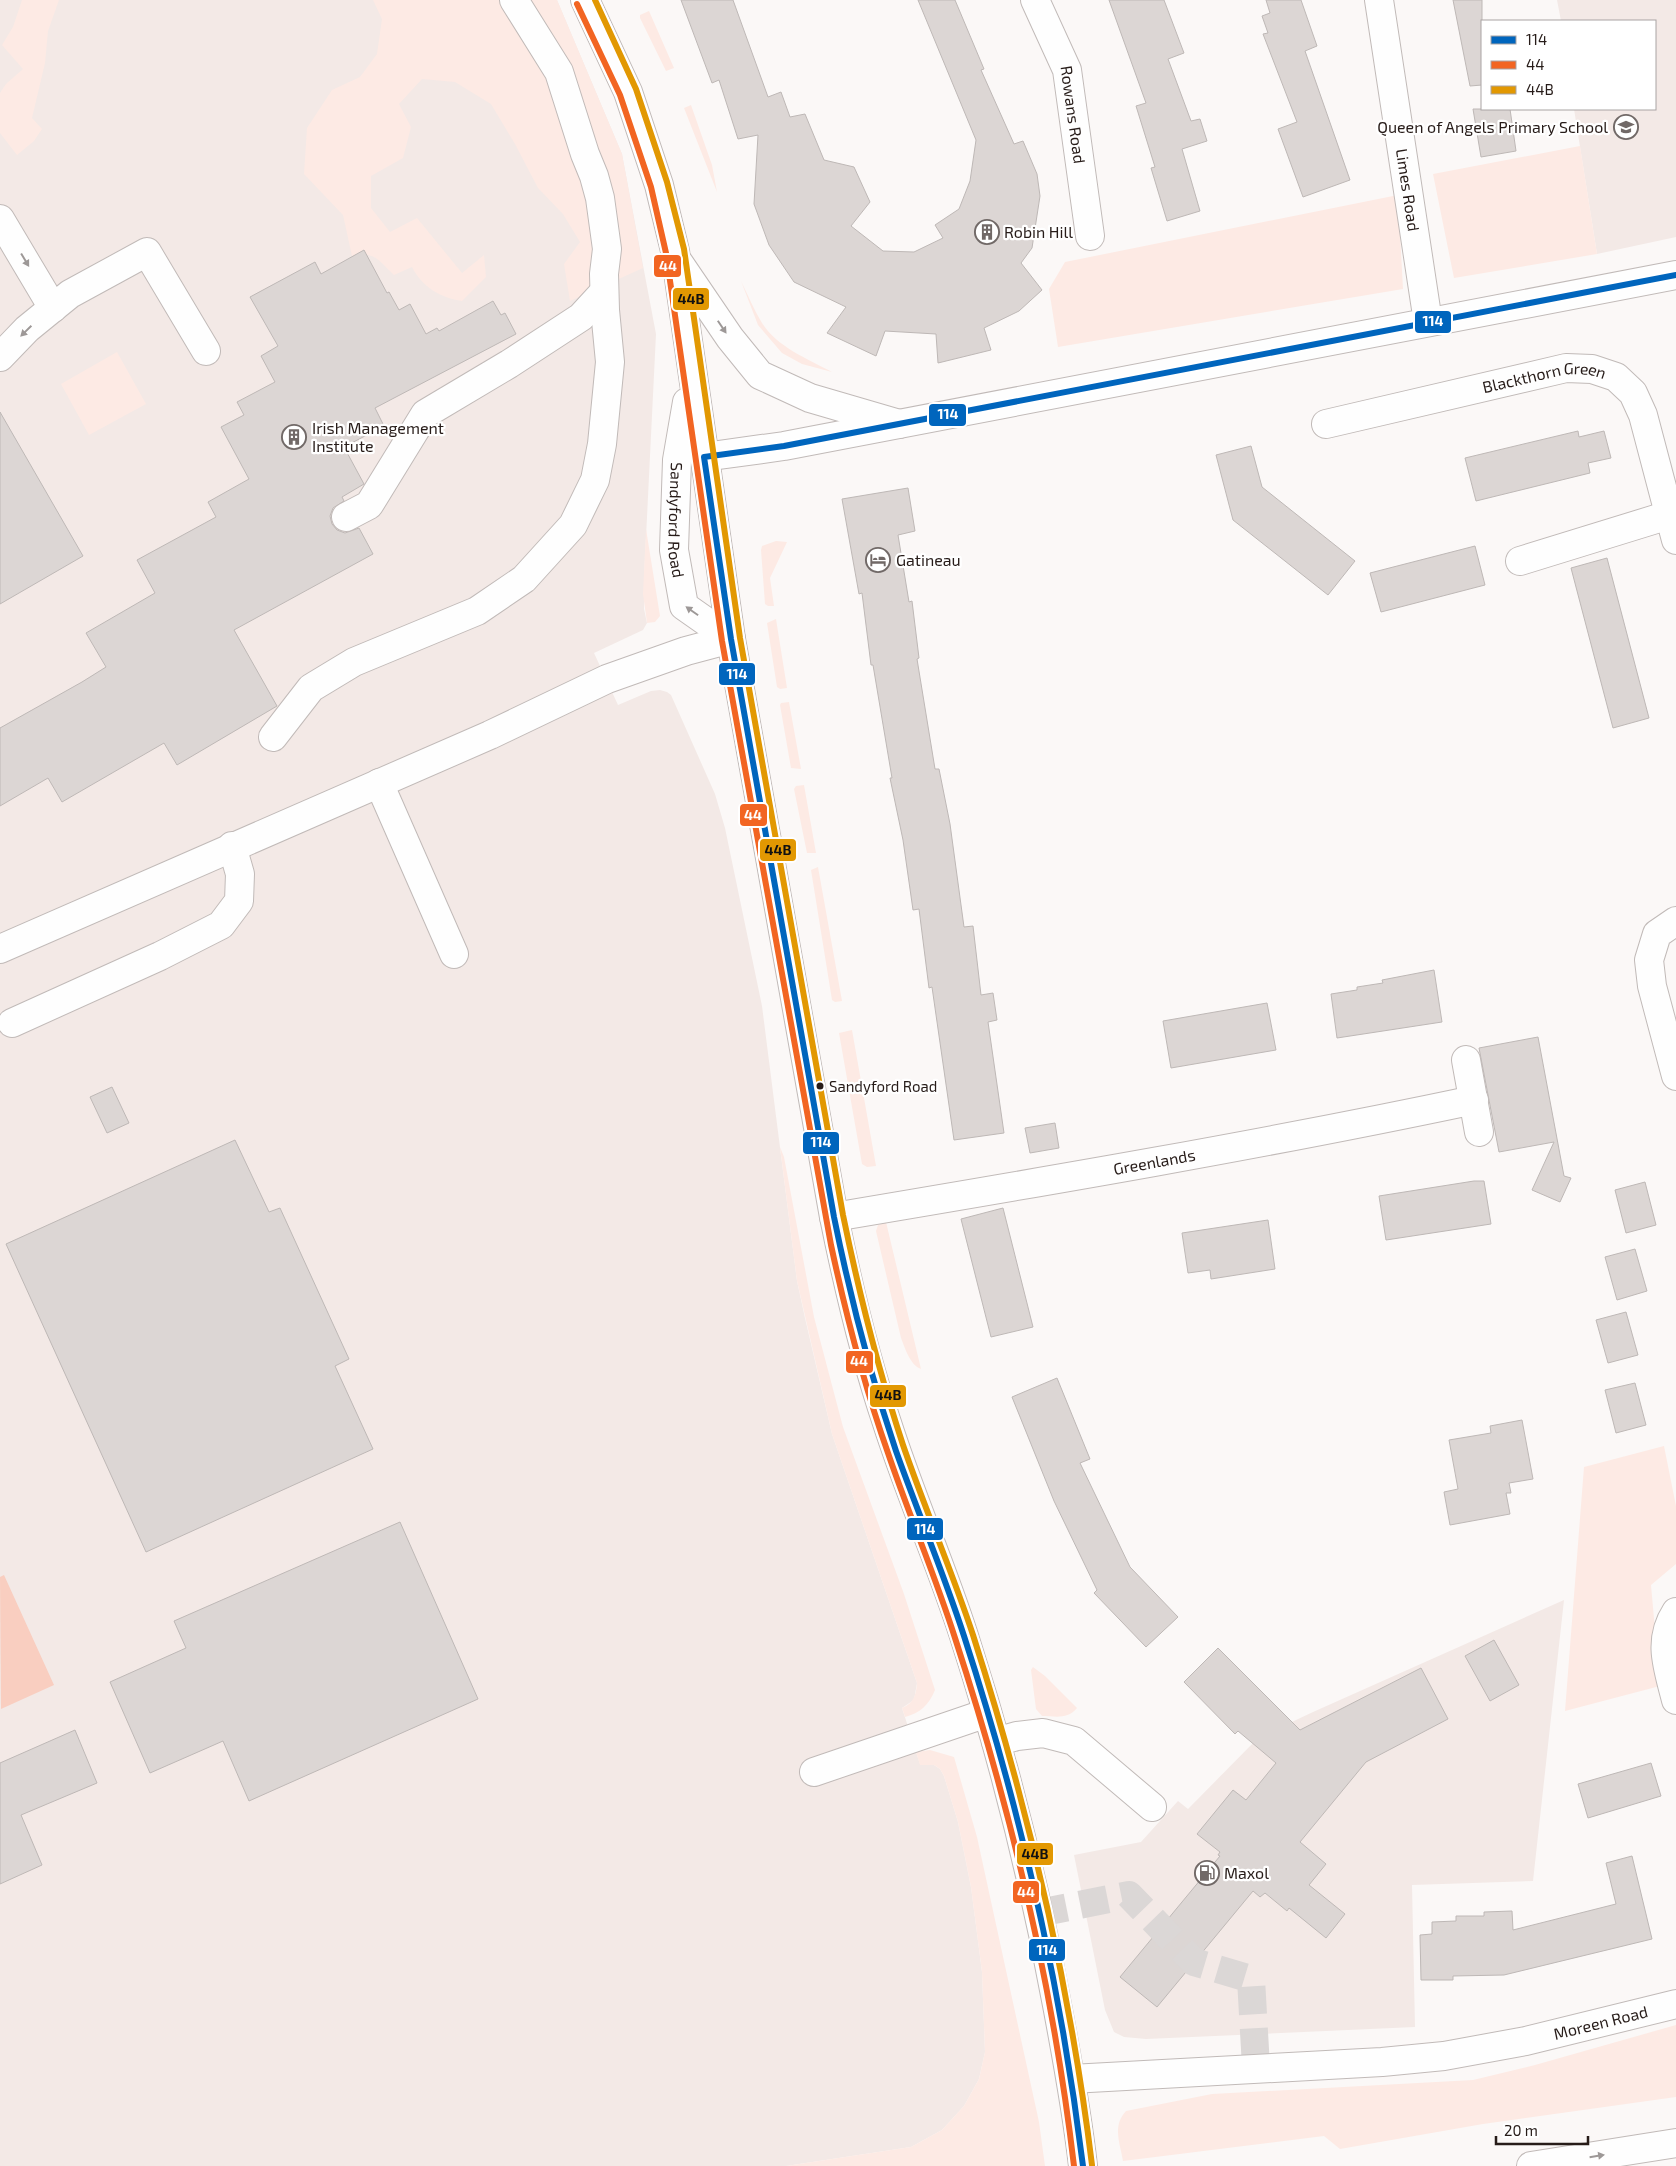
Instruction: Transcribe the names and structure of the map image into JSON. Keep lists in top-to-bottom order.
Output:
{
  "streets": {
    "street": [
      "Rowans Road",
      "Limes Road",
      "Blackthorn Green",
      "Sandyford Road",
      "Greenlands",
      "Moreen Road"
    ]
  },
  "crossings": [
    ["Sandyford Road", "Greenlands"],
    ["Sandyford Road", "Moreen Road"]
  ],
  "places": {
    "school or university": ["Queen of Angels Primary School"],
    "building": ["Robin Hill", "Irish Management Institute"],
    "hotel": ["Gatineau"],
    "other": ["Sandyford Road"],
    "fuel station": ["Maxol"]
  },
  "lines": ["transit line 44B", "transit line 44", "transit line 114"],
  "legend": ["114", "44", "44B"],
  "scale_bar": "20 m"
}
